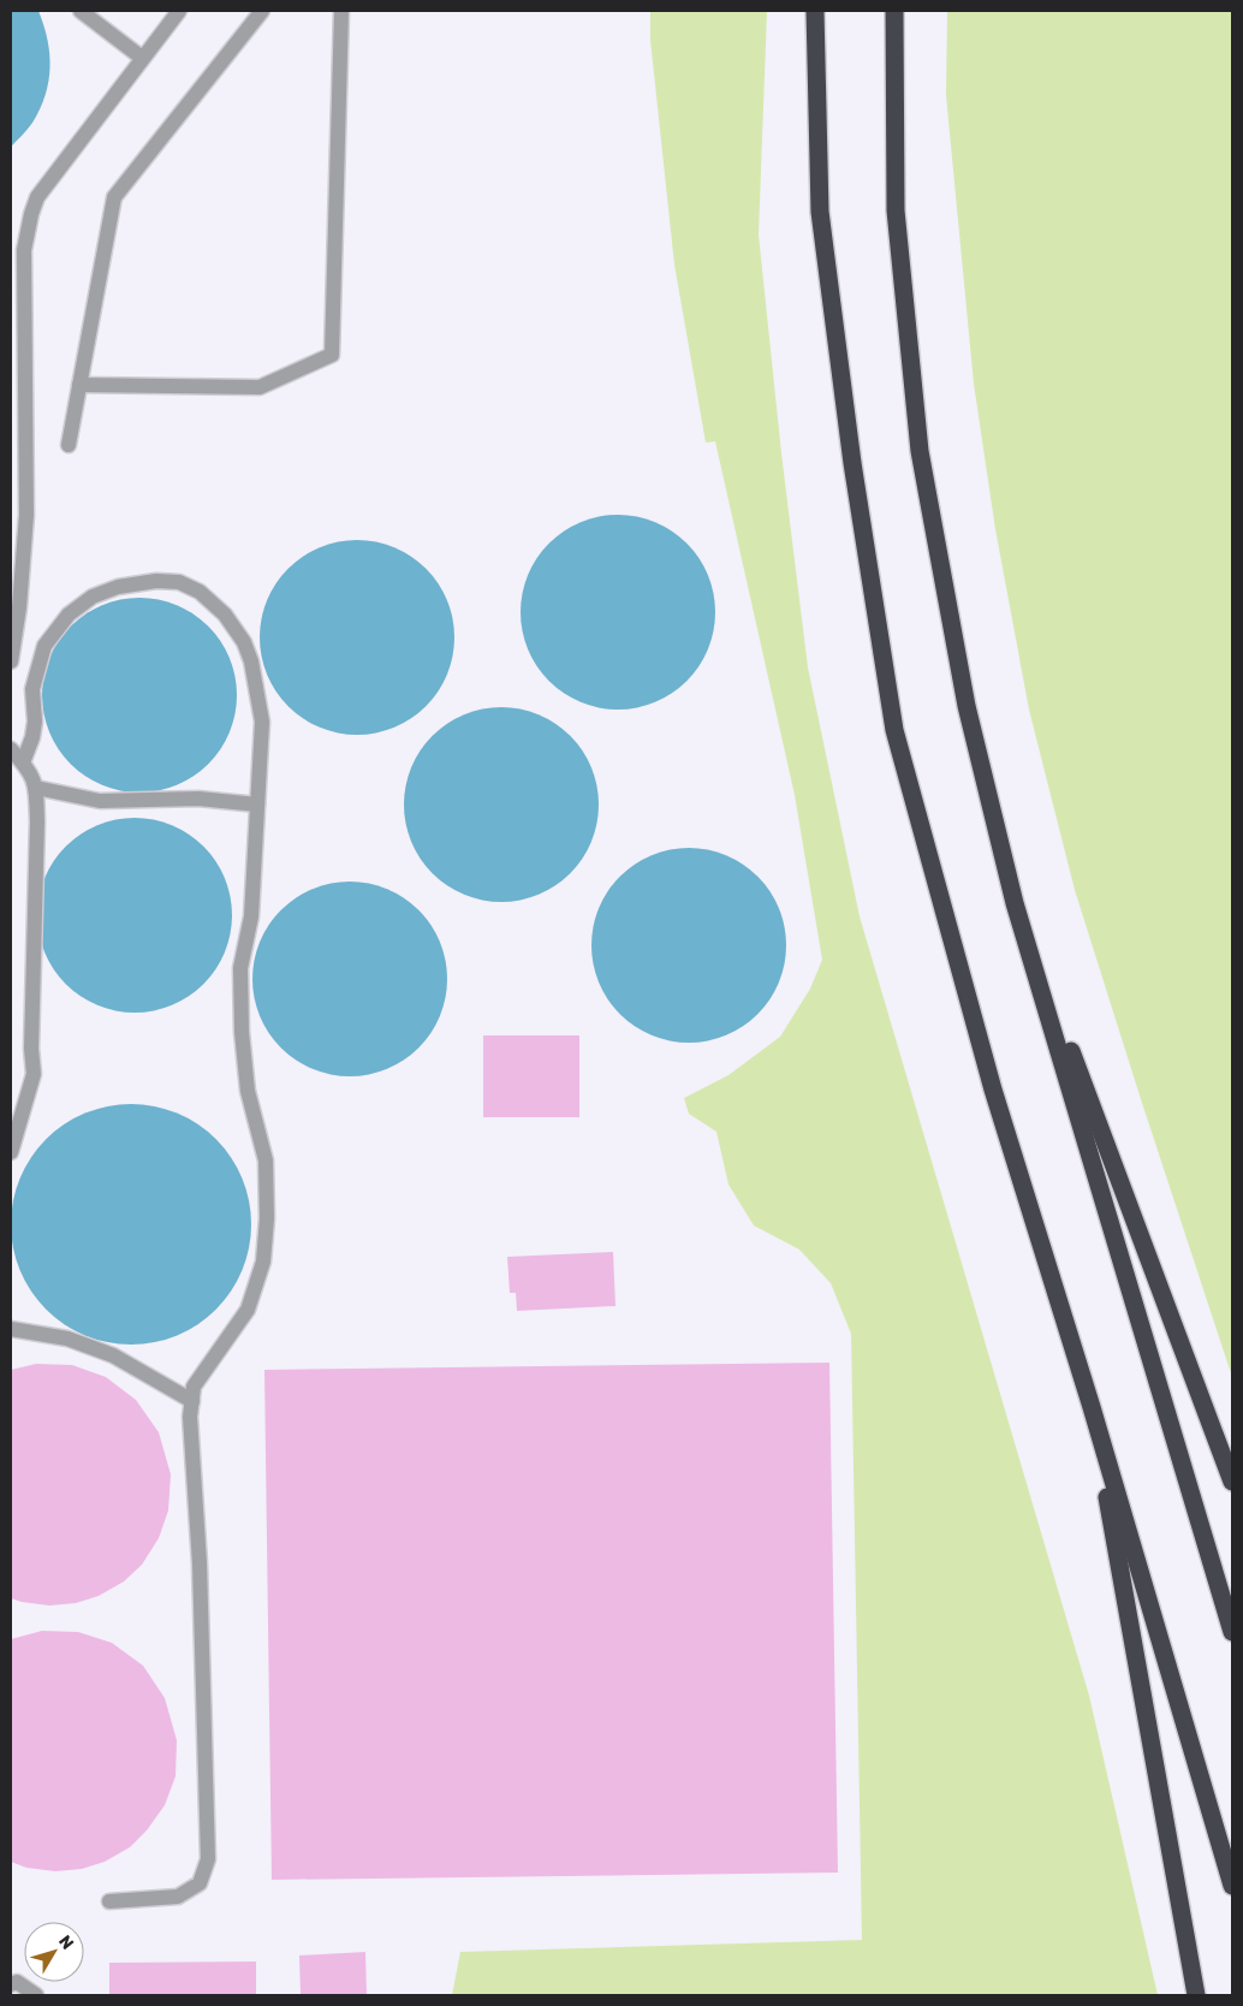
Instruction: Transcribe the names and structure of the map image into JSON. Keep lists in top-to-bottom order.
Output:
{
  "north": "top right"
}
